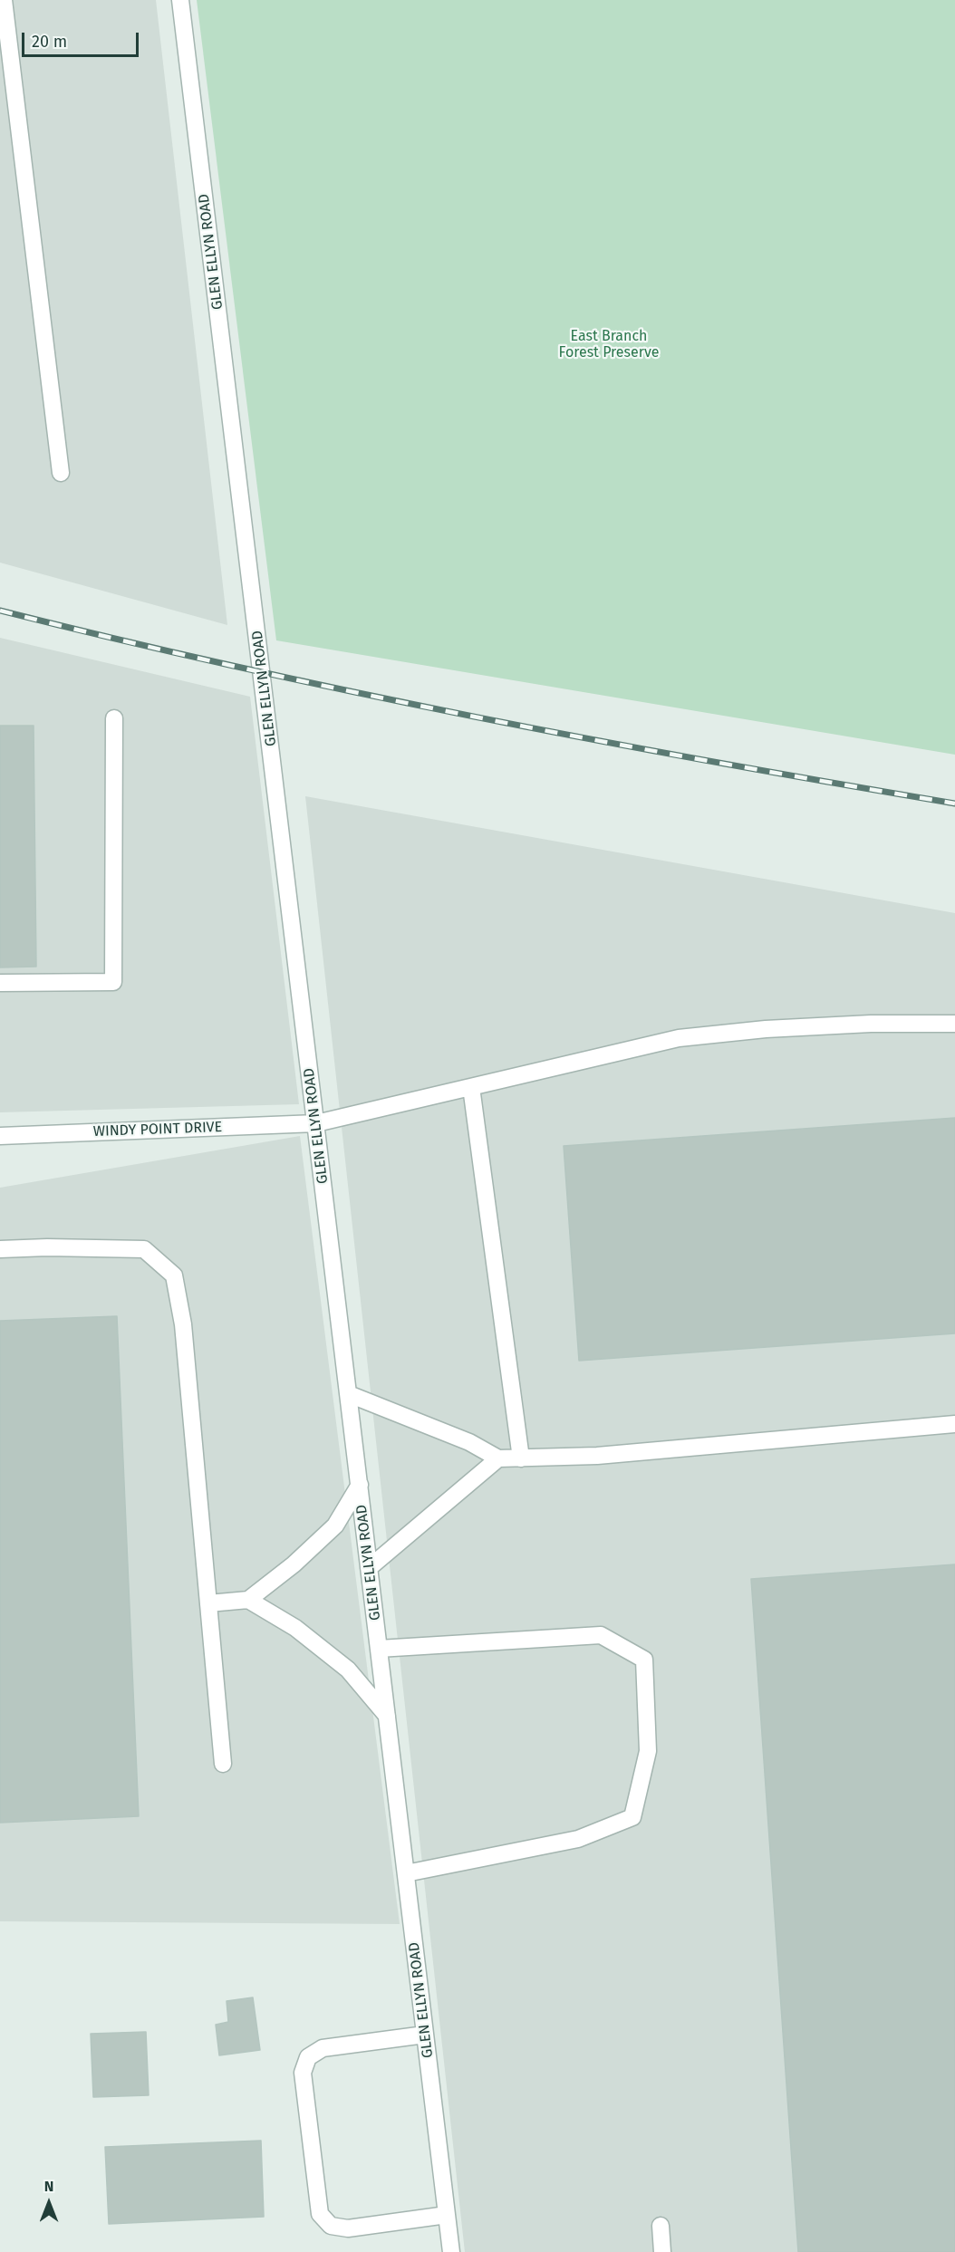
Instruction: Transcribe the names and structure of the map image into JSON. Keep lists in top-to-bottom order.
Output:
{
  "streets": {
    "street": ["GLEN ELLYN ROAD", "WINDY POINT DRIVE"]
  },
  "crossings": [
    ["GLEN ELLYN ROAD", "WINDY POINT DRIVE"]
  ],
  "parks": ["East Branch Forest Preserve"],
  "scale_bar": "20 m",
  "north": "top"
}
